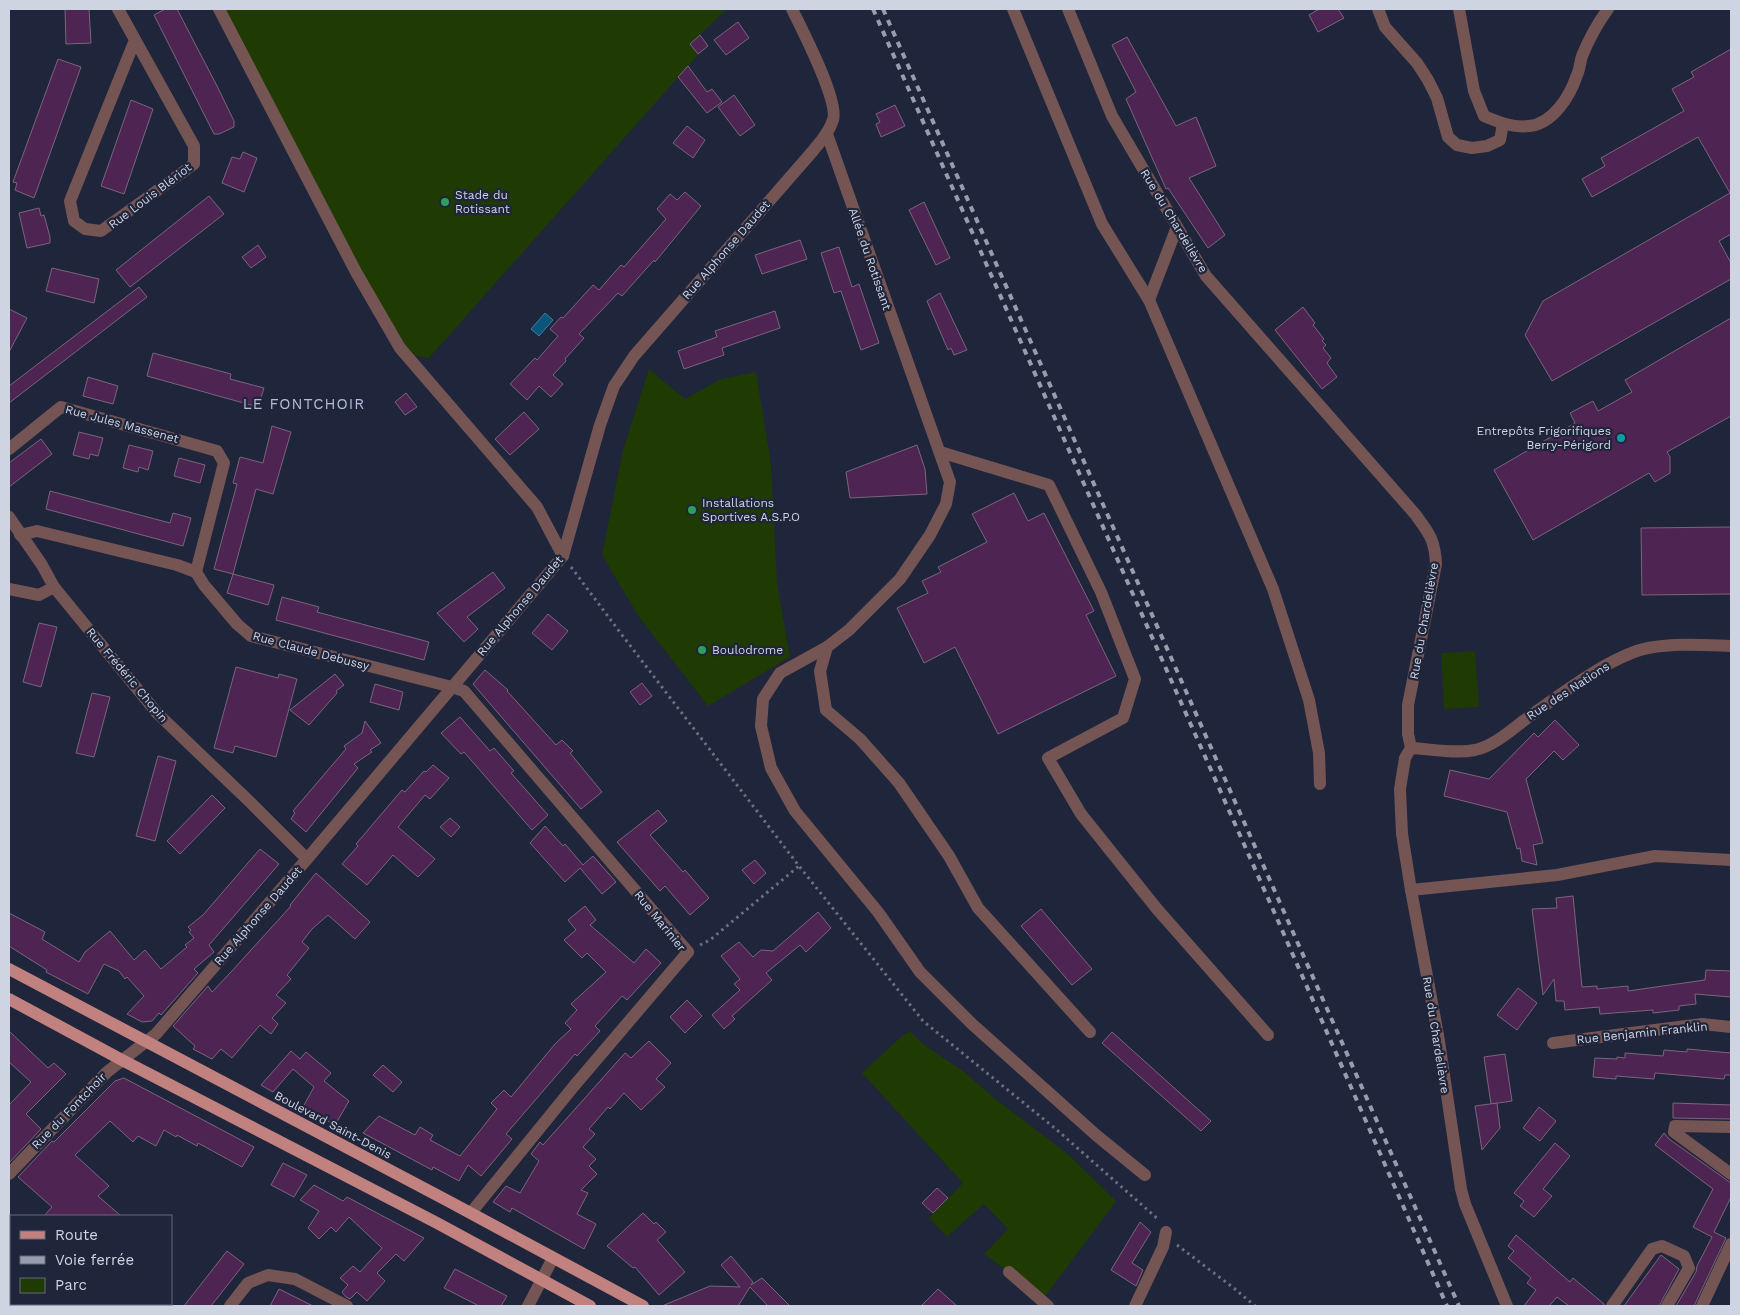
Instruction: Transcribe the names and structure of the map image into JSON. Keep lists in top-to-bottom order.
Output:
{
  "streets": {
    "main road": ["Boulevard Saint-Denis"],
    "street": [
      "Rue Louis Blériot",
      "Rue du Chardelièvre",
      "Rue Alphonse Daudet",
      "Allée du Rotissant",
      "Rue Jules Massenet",
      "Rue Claude Debussy",
      "Rue Frédéric Chopin",
      "Rue des Nations",
      "Rue Marinier",
      "Rue Benjamin Franklin",
      "Rue du Fontchoir"
    ]
  },
  "crossings": [
    ["Rue du Chardelièvre", "Rue des Nations"],
    ["Rue Alphonse Daudet", "Allée du Rotissant"],
    ["Rue Alphonse Daudet", "Rue Claude Debussy"],
    ["Rue Alphonse Daudet", "Rue Frédéric Chopin"],
    ["Rue Alphonse Daudet", "Rue Marinier"],
    ["Rue Alphonse Daudet", "Rue du Fontchoir"],
    ["Rue Alphonse Daudet", "Boulevard Saint-Denis"],
    ["Rue Jules Massenet", "Rue Claude Debussy"],
    ["Rue Claude Debussy", "Rue Marinier"]
  ],
  "districts": ["LE FONTCHOIR"],
  "places": [
    "Stade du Rotissant",
    "Entrepôts Frigorifiques Berry-Périgord",
    "Installations Sportives A.S.P.O",
    "Boulodrome"
  ],
  "legend": ["Route", "Voie ferrée", "Parc"]
}
